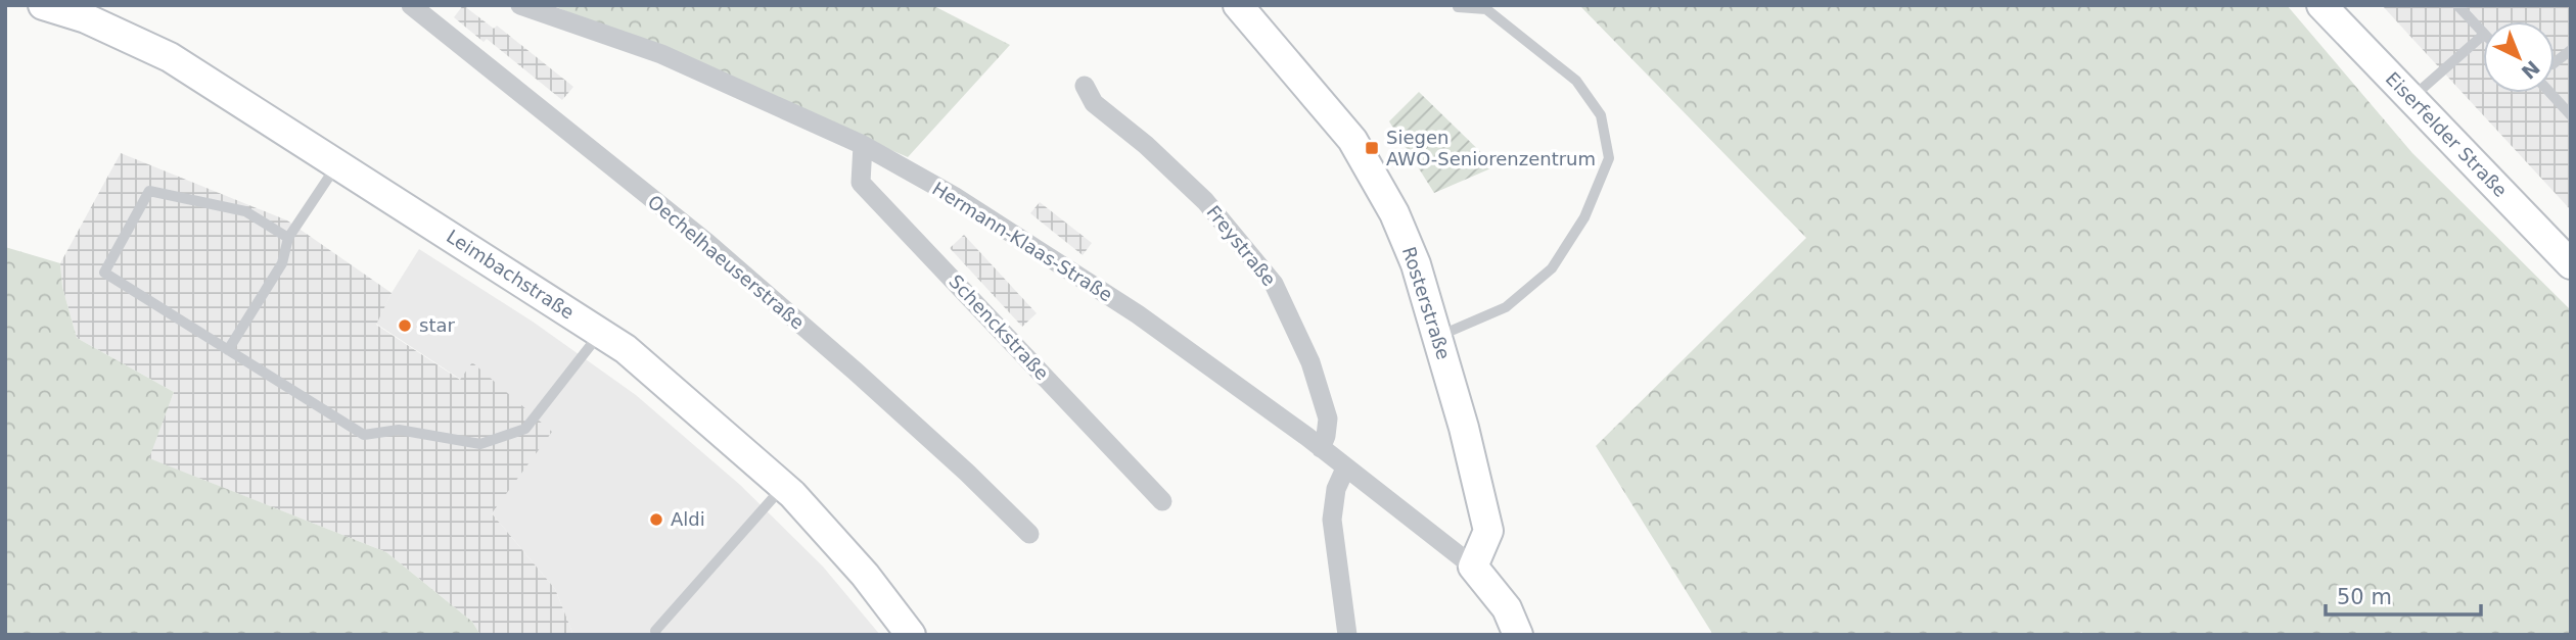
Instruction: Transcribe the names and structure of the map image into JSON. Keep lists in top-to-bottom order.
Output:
{
  "streets": {
    "main road": ["Eiserfelder Straße", "Leimbachstraße", "Rosterstraße"],
    "street": [
      "Hermann-Klaas-Straße",
      "Freystraße",
      "Oechelhaeuserstraße",
      "Schenckstraße"
    ]
  },
  "crossings": [
    ["Hermann-Klaas-Straße", "Freystraße"],
    ["Hermann-Klaas-Straße", "Rosterstraße"],
    ["Hermann-Klaas-Straße", "Schenckstraße"]
  ],
  "places": {
    "transit": ["Siegen AWO-Seniorenzentrum"],
    "other": ["star", "Aldi"]
  },
  "scale_bar": "50 m",
  "north": "bottom right"
}
